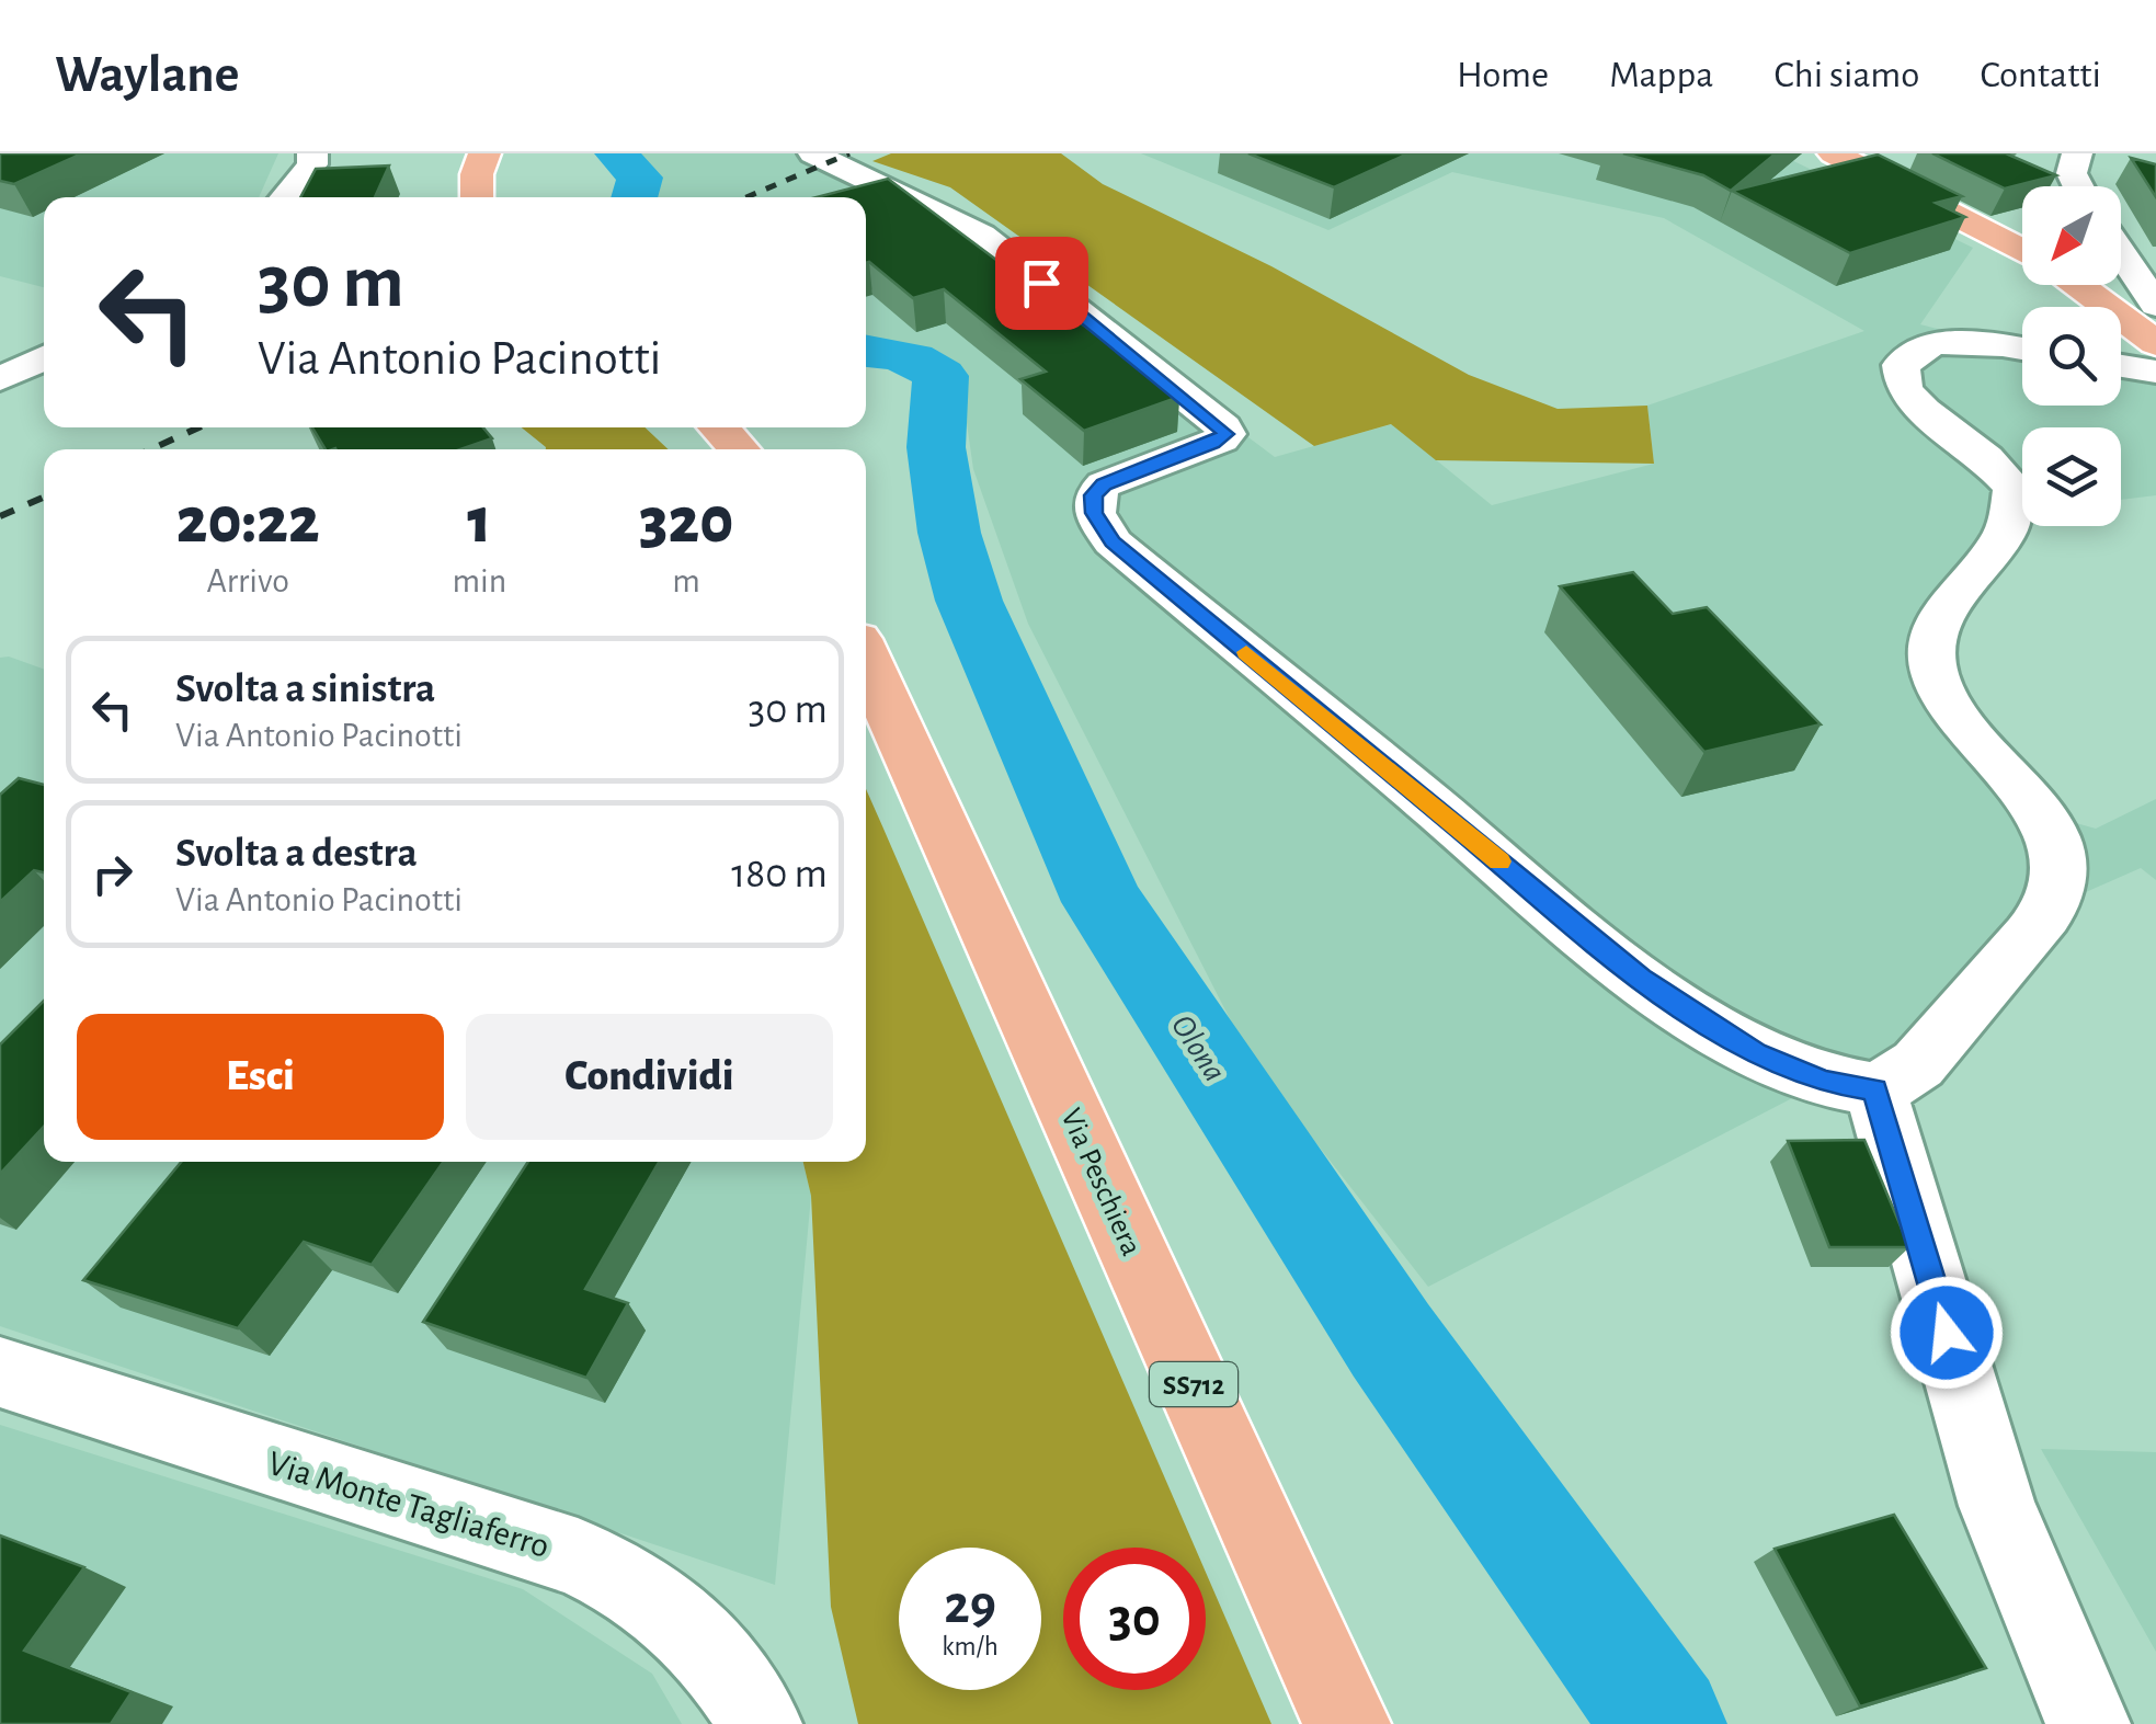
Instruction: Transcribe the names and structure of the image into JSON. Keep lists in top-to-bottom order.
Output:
{
  "streets": {
    "main road": ["Via Peschiera", "SS712"],
    "street": ["Via Monte Tagliaferro"]
  },
  "water": ["Olona"],
  "north": "bottom left",
  "page": {
    "header": "Waylane",
    "nav": [
      "Home",
      "Mappa",
      "Chi siamo",
      "Contatti"
    ],
    "turn": ["30 m", "Via Antonio Pacinotti"],
    "eta": [
      "20:22",
      "Arrivo",
      "1",
      "min",
      "320",
      "m"
    ],
    "list": [
      {
        "name": "Svolta a sinistra",
        "note": "Via Antonio Pacinotti",
        "value": "30 m"
      },
      {
        "name": "Svolta a destra",
        "note": "Via Antonio Pacinotti",
        "value": "180 m"
      }
    ],
    "buttons": ["Esci", "Condividi"],
    "speed": "29 km/h",
    "limit": "30"
  }
}
